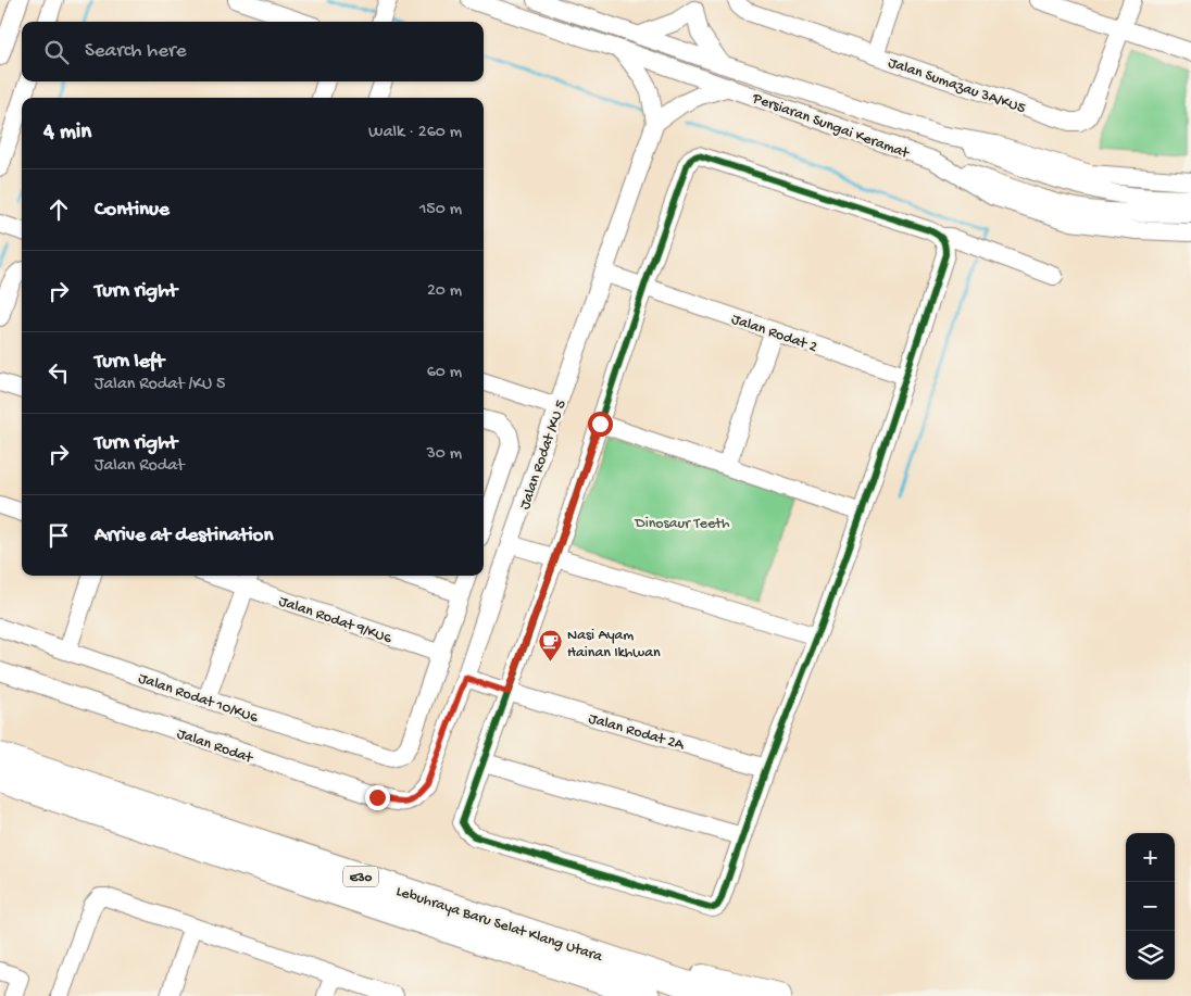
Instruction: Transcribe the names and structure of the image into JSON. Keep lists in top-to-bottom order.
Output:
{
  "streets": {
    "highway": ["E30", "Lebuhraya Baru Selat Klang Utara"],
    "street": [
      "Jalan Sumazau 3A/KU5",
      "Persiaran Sungai Keramat",
      "Jalan Rodat 2",
      "Jalan Rodat /KU 5",
      "Jalan Rodat 9/KU6",
      "Jalan Rodat 10/KU6",
      "Jalan Rodat 2A",
      "Jalan Rodat"
    ]
  },
  "crossings": [
    ["Jalan Rodat 2", "Jalan Rodat /KU 5"],
    ["Jalan Rodat /KU 5", "Jalan Rodat 2A"],
    ["Jalan Rodat /KU 5", "Jalan Rodat"],
    ["Jalan Rodat 9/KU6", "Jalan Rodat 10/KU6"]
  ],
  "parks": ["Dinosaur Teeth"],
  "places": {
    "cafe": ["Nasi Ayam Hainan Ikhwan"]
  },
  "page": {
    "search": "Search here",
    "heading": ["4 min", "Walk · 260 m"],
    "list": [
      ["Continue", "150 m"],
      ["Turn right", "20 m"],
      ["Turn left", "Jalan Rodat /KU 5", "60 m"],
      ["Turn right", "Jalan Rodat", "30 m"],
      "Arrive at destination"
    ],
    "map_buttons": ["+", "−"]
  }
}
